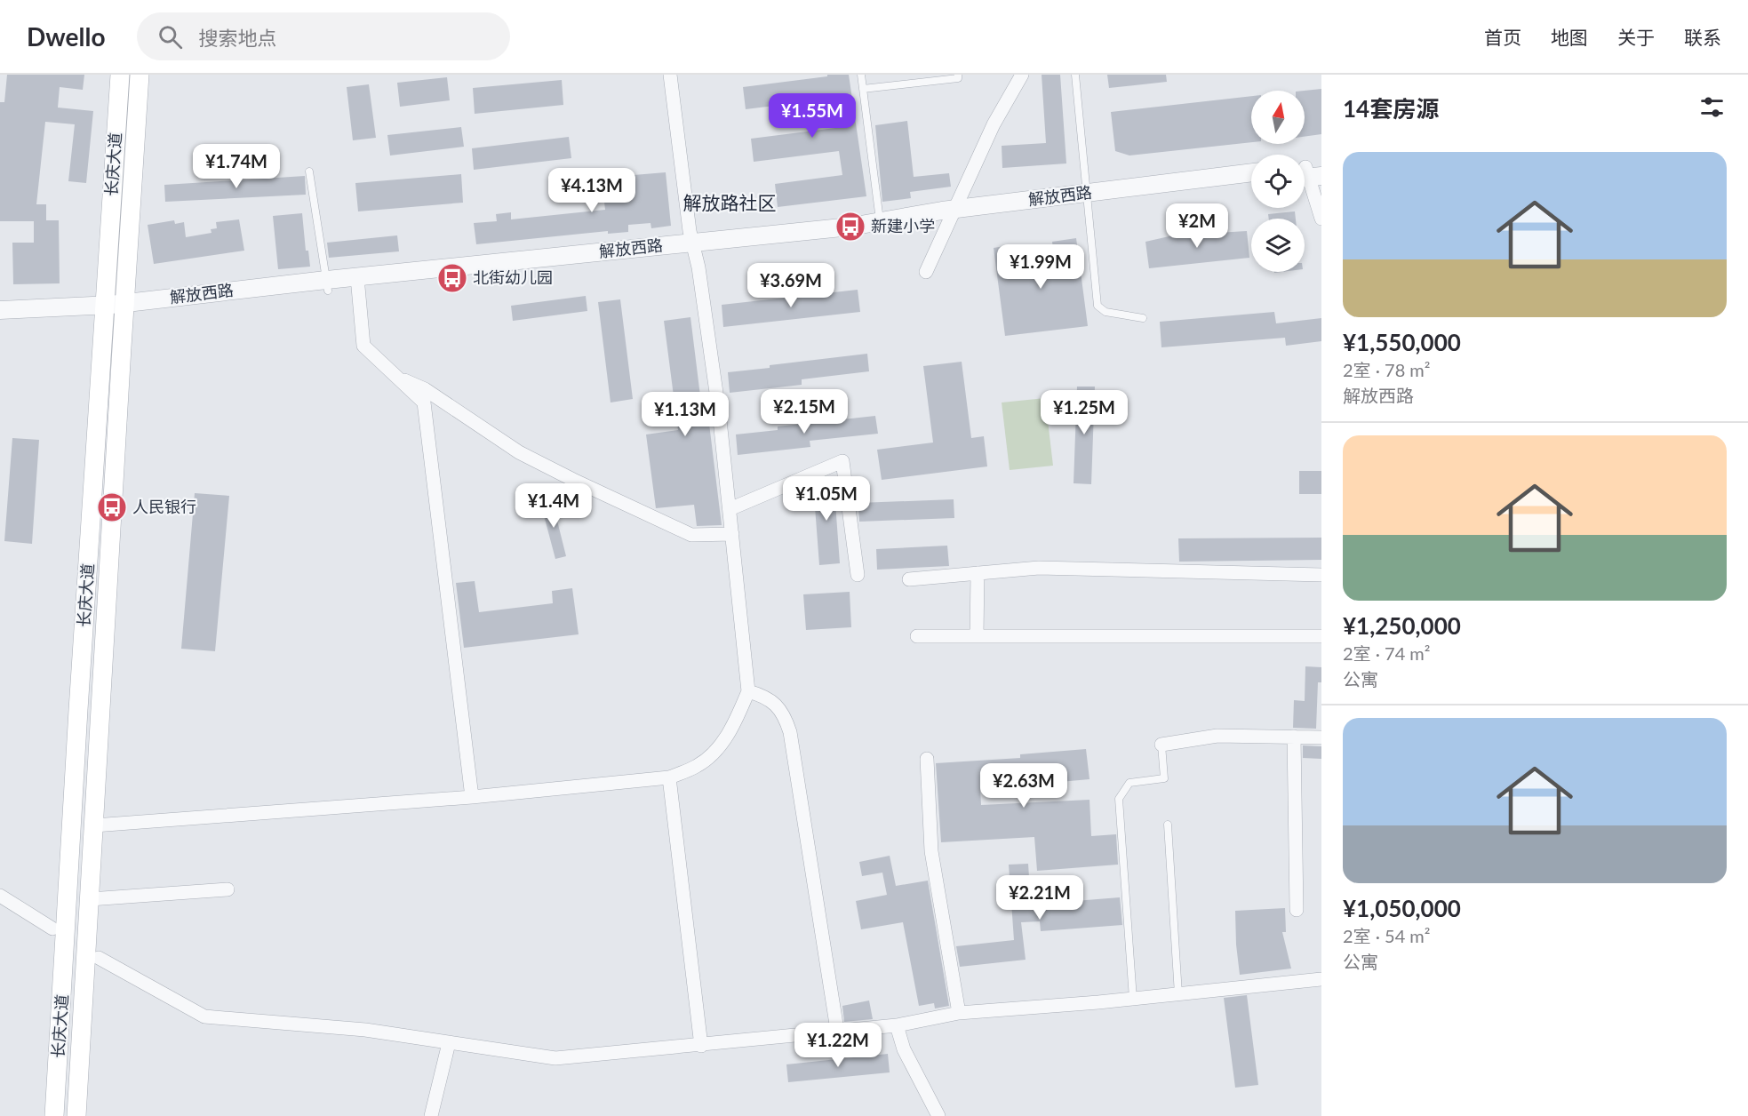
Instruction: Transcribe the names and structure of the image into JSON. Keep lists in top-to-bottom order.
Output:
{
  "streets": {
    "main road": ["长庆大道"],
    "street": ["解放西路"]
  },
  "crossings": [
    ["长庆大道", "解放西路"]
  ],
  "districts": ["解放路社区"],
  "places": {
    "bus stop": ["新建小学", "北街幼儿园", "人民银行"]
  },
  "north": "top",
  "page": {
    "header": "Dwello",
    "search": "搜索地点",
    "nav": [
      "首页",
      "地图",
      "关于",
      "联系"
    ],
    "heading": "14套房源",
    "price": [
      "¥1.55M",
      "¥1.74M",
      "¥4.13M",
      "¥2M",
      "¥1.99M",
      "¥3.69M",
      "¥2.15M",
      "¥1.25M",
      "¥1.13M",
      "¥1.05M",
      "¥1.4M",
      "¥2.63M",
      "¥2.21M",
      "¥1.22M"
    ],
    "list": [
      {
        "name": "¥1,550,000",
        "note": "2室 · 78 m² · 解放西路"
      },
      {
        "name": "¥1,250,000",
        "note": "2室 · 74 m² · 公寓"
      },
      {
        "name": "¥1,050,000",
        "note": "2室 · 54 m² · 公寓"
      }
    ]
  }
}
